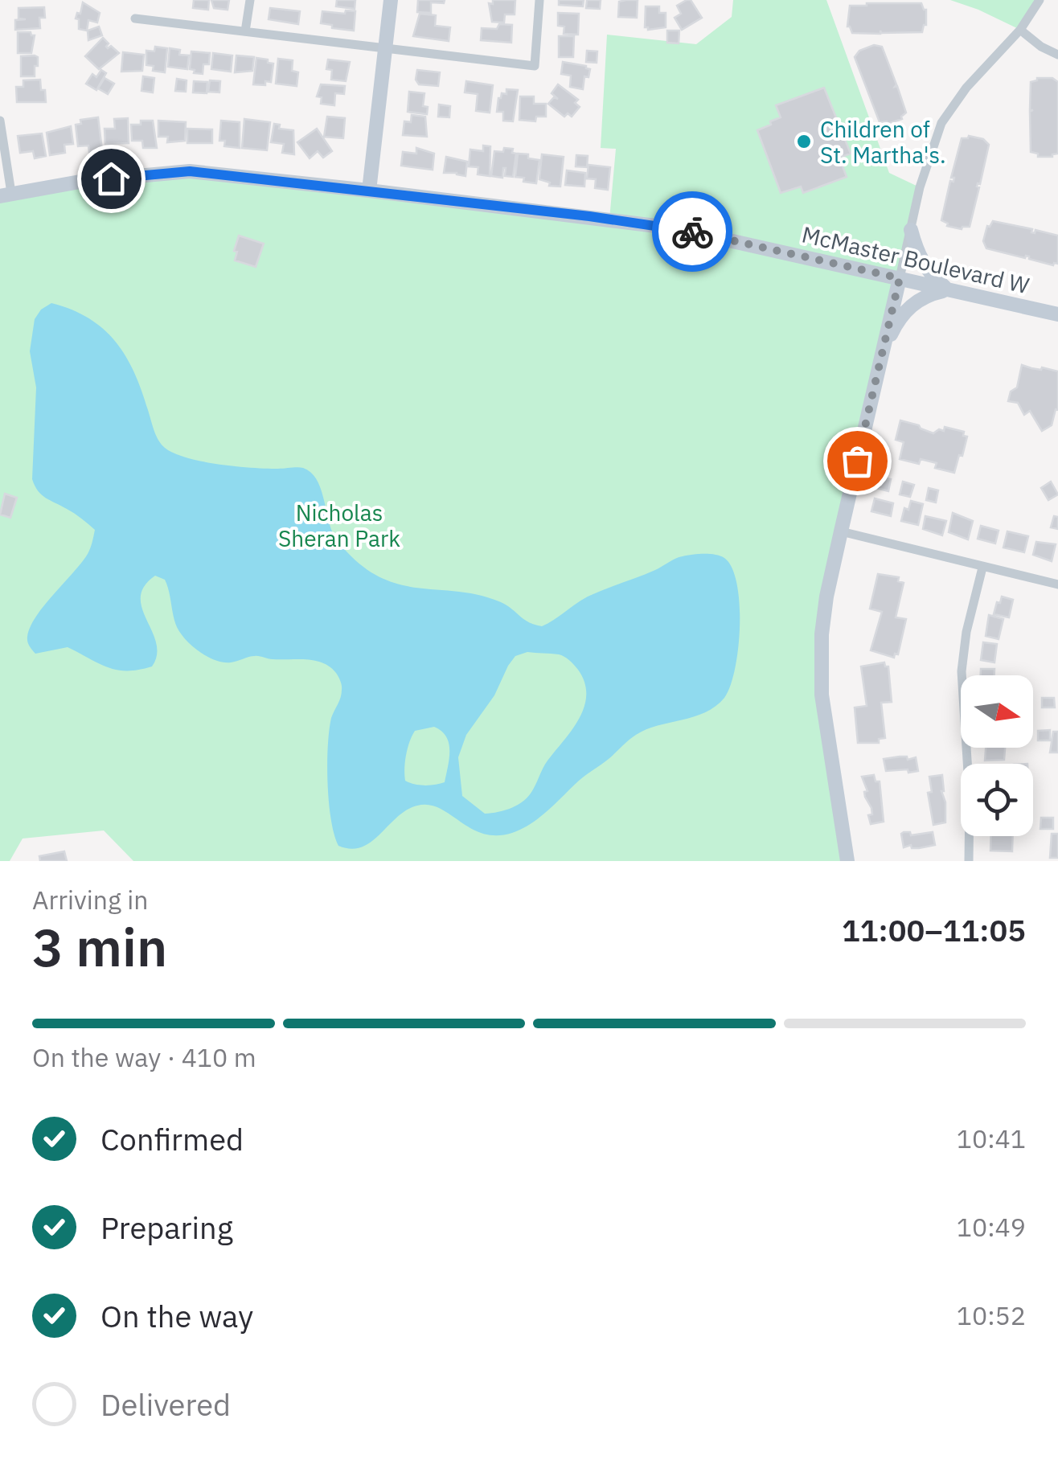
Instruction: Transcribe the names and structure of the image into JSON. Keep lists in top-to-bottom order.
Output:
{
  "streets": {
    "street": ["McMaster Boulevard W"]
  },
  "parks": ["Nicholas Sheran Park"],
  "places": ["Children of St. Martha's."],
  "north": "right",
  "page": {
    "heading": ["3 min", "Arriving in", "11:00–11:05"],
    "bar": "On the way · 410 m",
    "list": [
      ["Confirmed", "10:41"],
      ["Preparing", "10:49"],
      ["On the way", "10:52"],
      "Delivered"
    ]
  }
}
